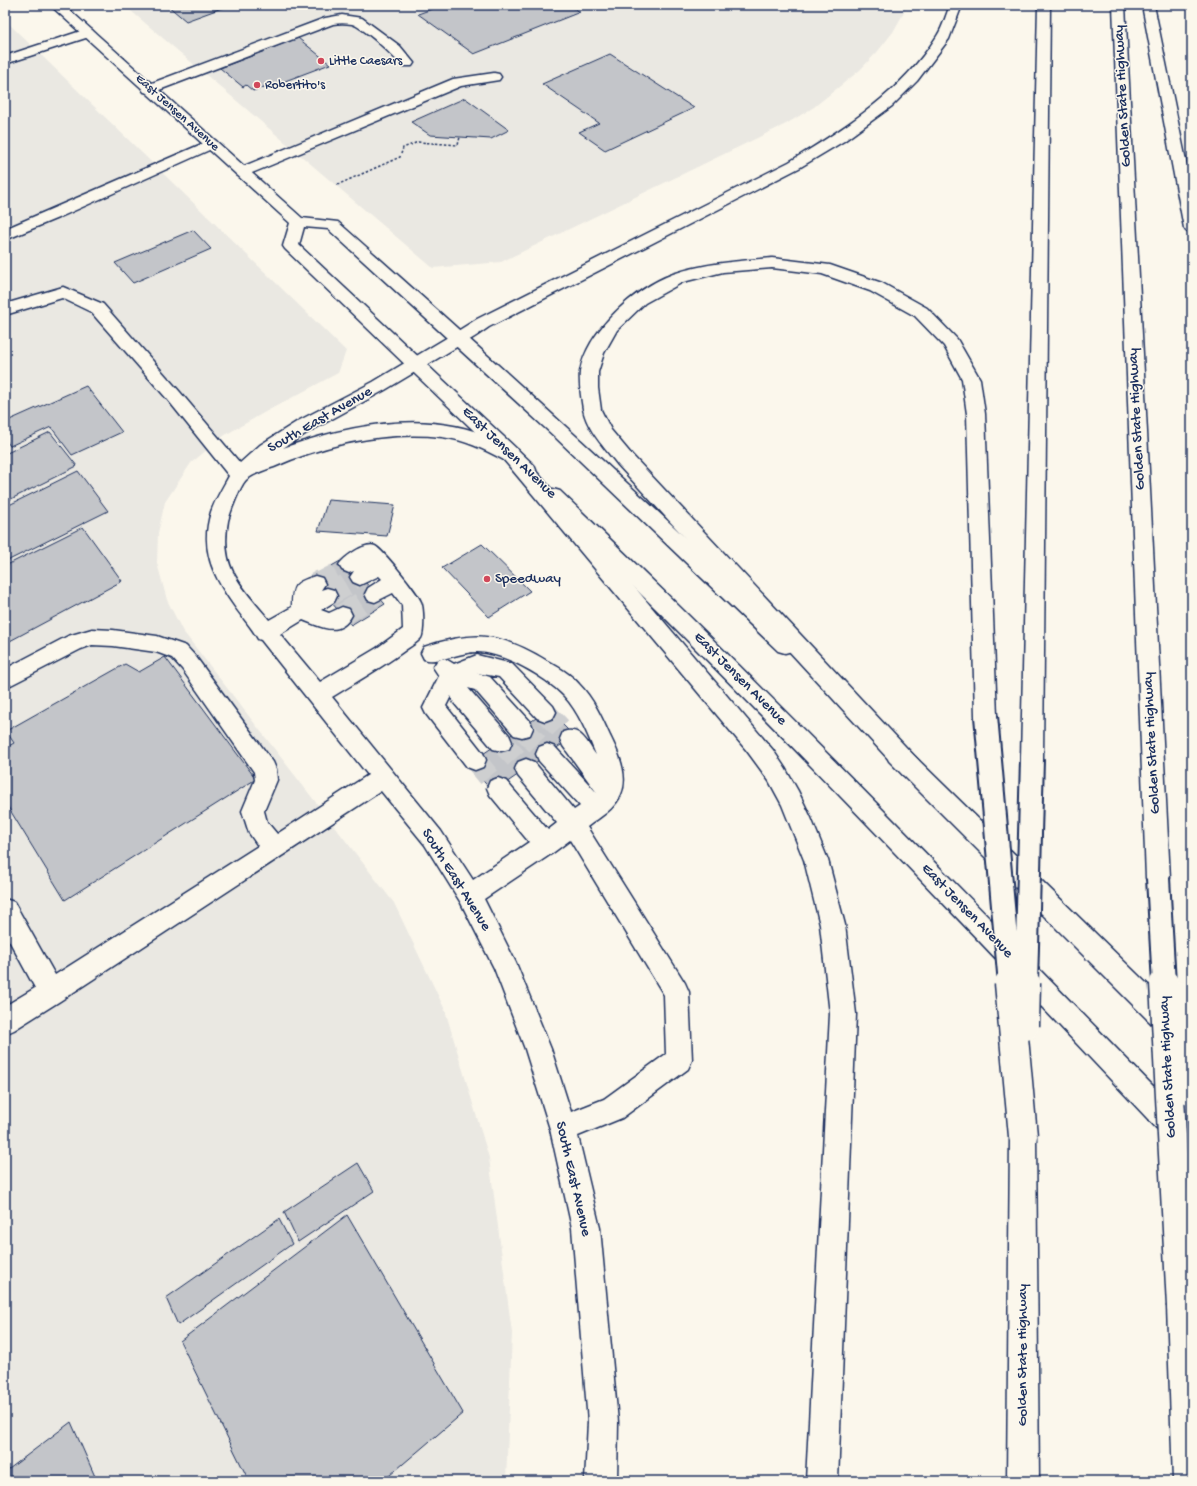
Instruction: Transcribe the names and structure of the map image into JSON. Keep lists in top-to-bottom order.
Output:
{
  "streets": {
    "main road": ["Golden State Highway", "East Jensen Avenue", "South East Avenue"]
  },
  "crossings": [
    ["East Jensen Avenue", "South East Avenue"]
  ],
  "places": ["Little Caesars", "Robertito's", "Speedway"]
}
